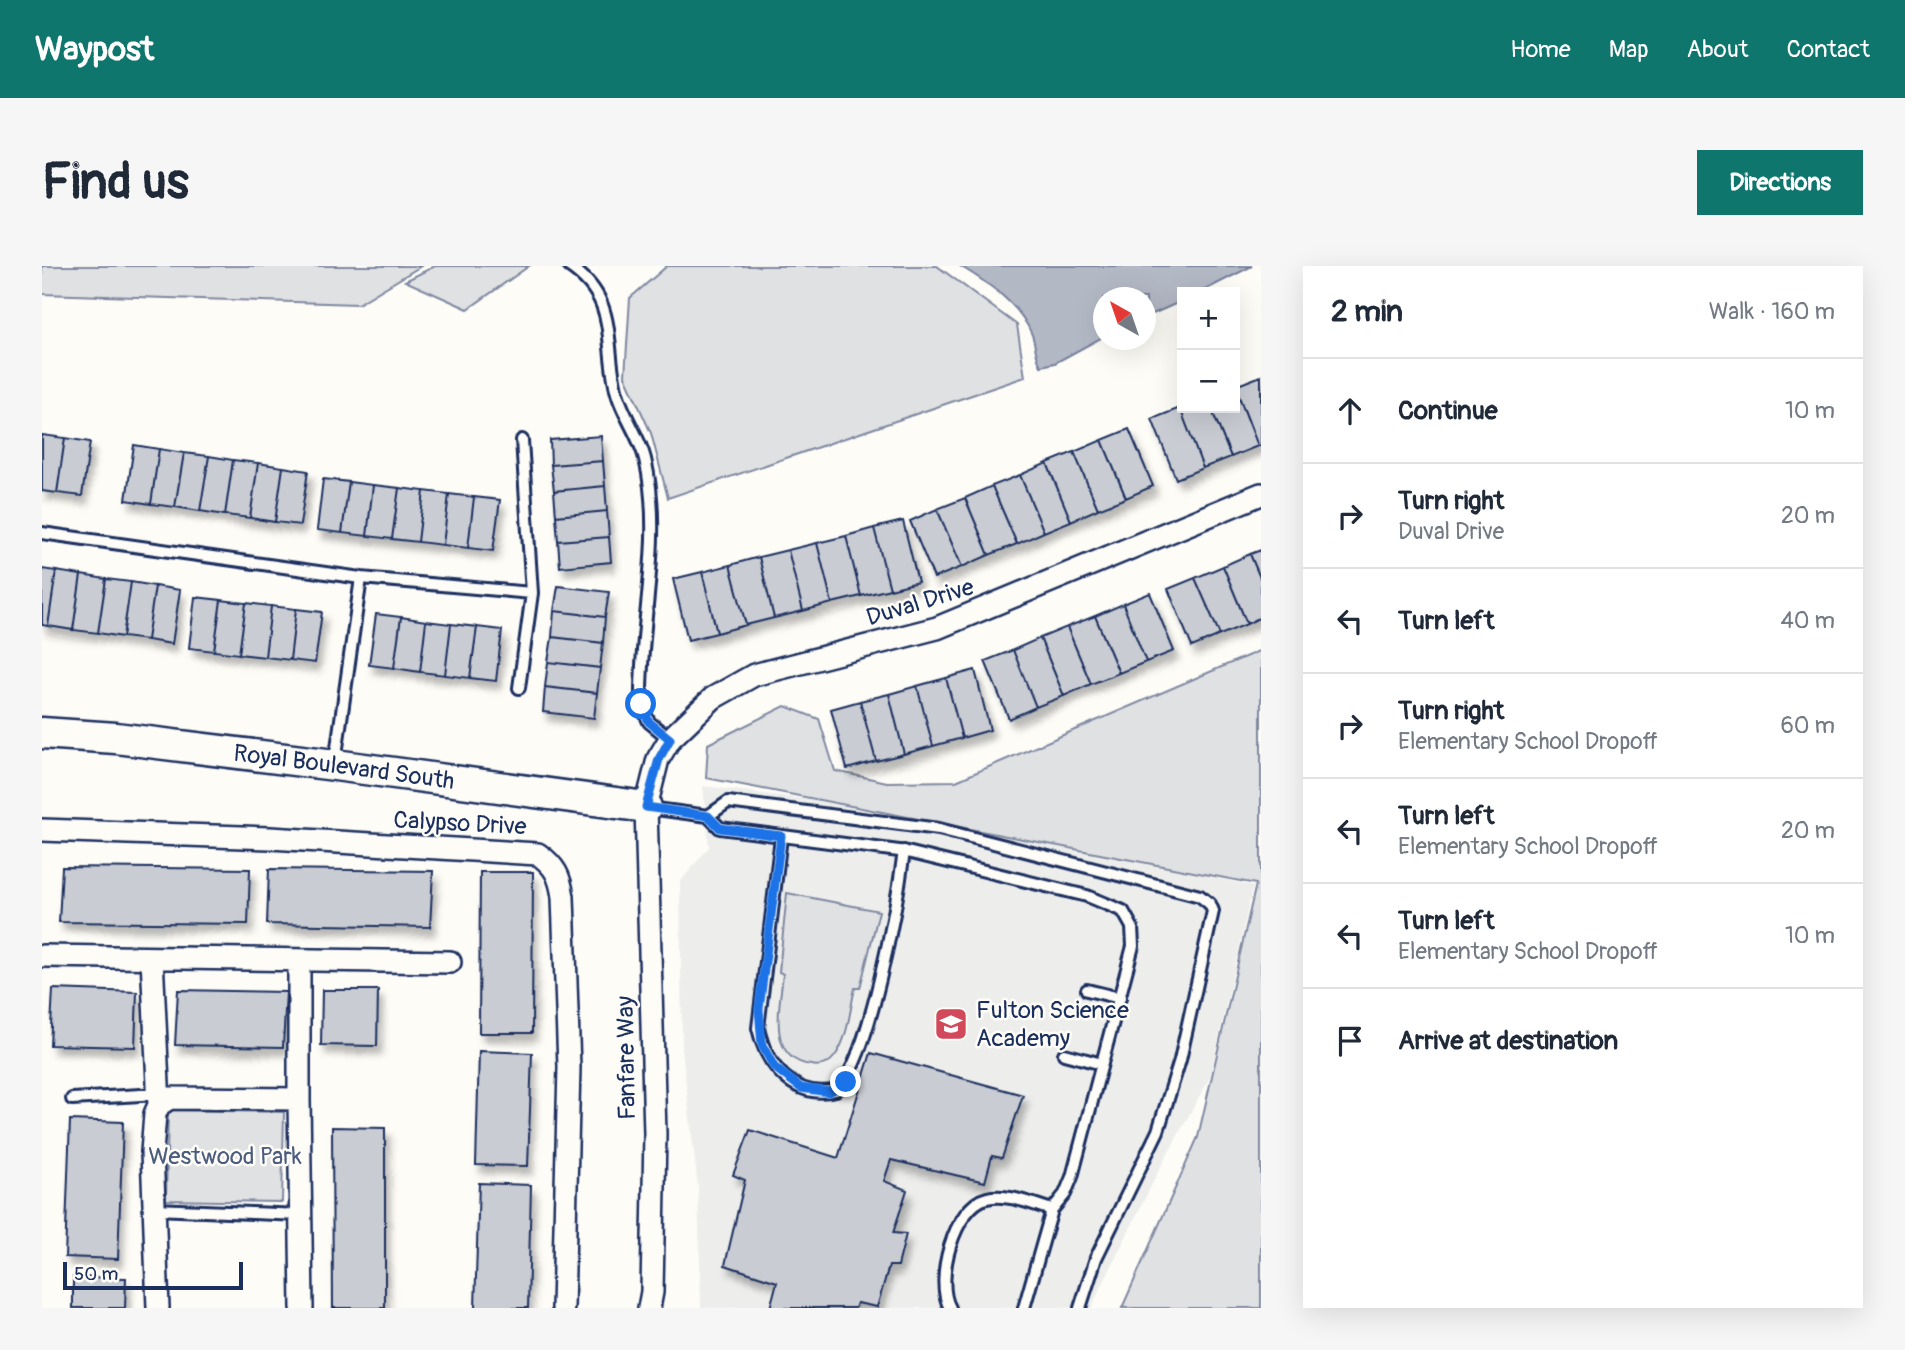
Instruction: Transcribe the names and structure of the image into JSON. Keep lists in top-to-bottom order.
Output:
{
  "streets": {
    "street": [
      "Duval Drive",
      "Royal Boulevard South",
      "Calypso Drive",
      "Fanfare Way"
    ]
  },
  "crossings": [
    ["Duval Drive", "Royal Boulevard South"],
    ["Duval Drive", "Fanfare Way"],
    ["Royal Boulevard South", "Fanfare Way"]
  ],
  "parks": ["Westwood Park"],
  "places": {
    "school or university": ["Fulton Science Academy"]
  },
  "scale_bar": "50 m",
  "north": "top left",
  "page": {
    "header": "Waypost",
    "nav": [
      "Home",
      "Map",
      "About",
      "Contact"
    ],
    "buttons": "Directions",
    "title": "Find us",
    "heading": ["2 min", "Walk · 160 m"],
    "map_buttons": ["+", "−"],
    "list": [
      ["Continue", "10 m"],
      ["Turn right", "Duval Drive", "20 m"],
      ["Turn left", "40 m"],
      ["Turn right", "Elementary School Dropoff", "60 m"],
      ["Turn left", "Elementary School Dropoff", "20 m"],
      ["Turn left", "Elementary School Dropoff", "10 m"],
      "Arrive at destination"
    ],
    "scale": "50 m"
  }
}
